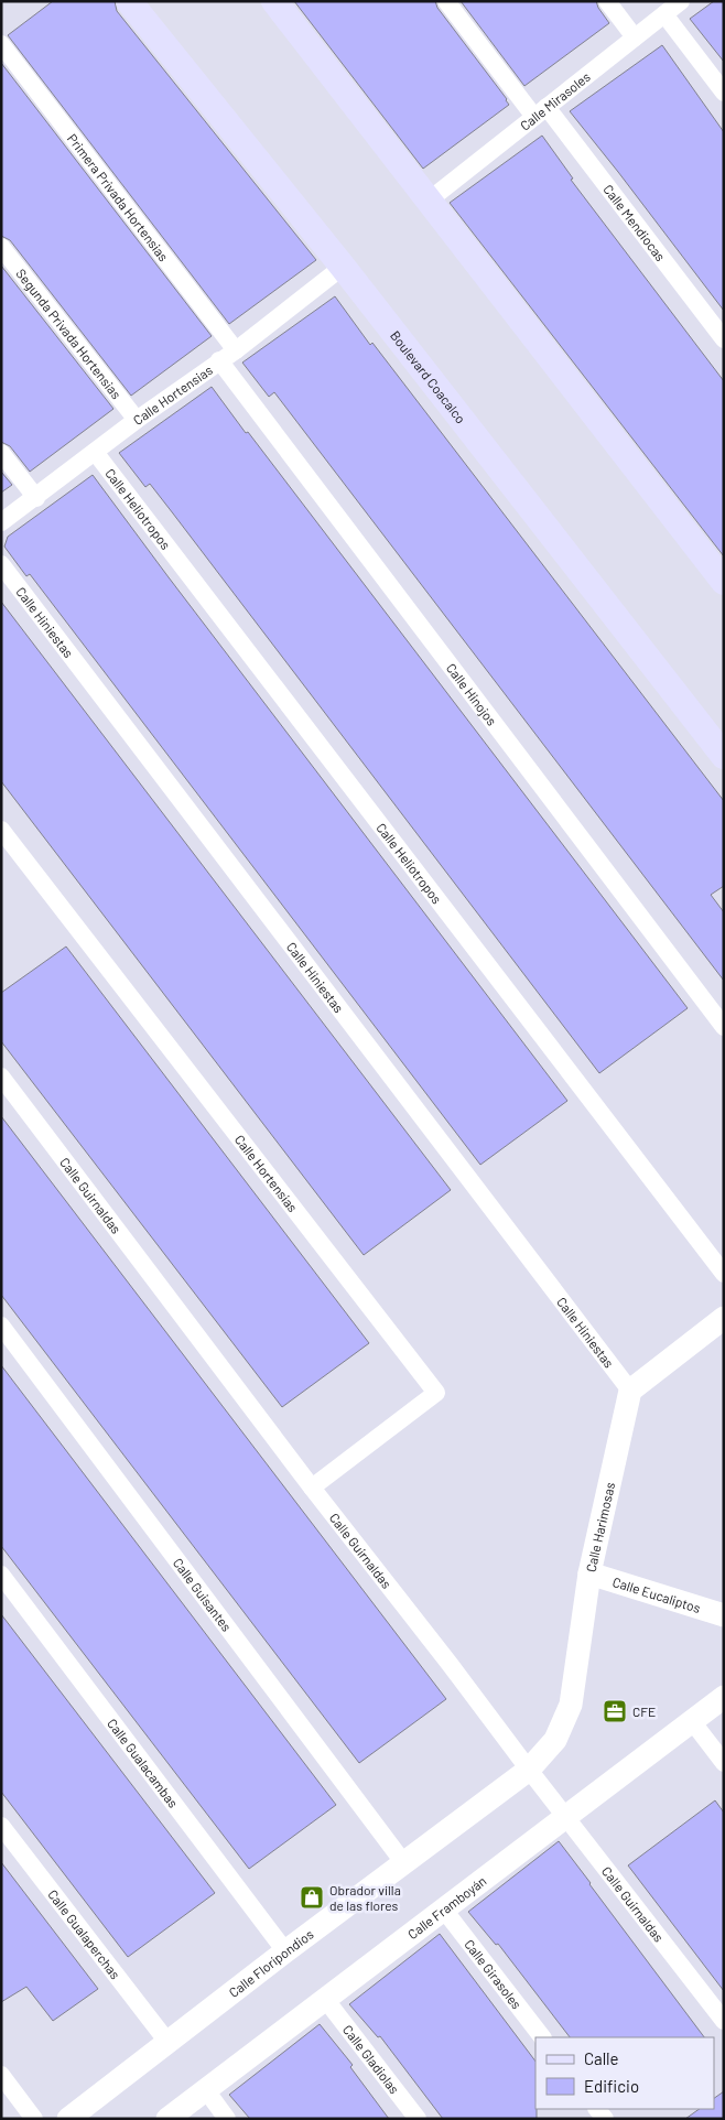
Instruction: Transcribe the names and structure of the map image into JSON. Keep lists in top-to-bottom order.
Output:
{
  "streets": {
    "main road": ["Boulevard Coacalco"],
    "street": [
      "Calle Mirasoles",
      "Primera Privada Hortensias",
      "Calle Mendiocas",
      "Segunda Privada Hortensias",
      "Calle Hortensias",
      "Calle Heliotropos",
      "Calle Hiniestas",
      "Calle Hinojos",
      "Calle Guirnaldas",
      "Calle Harimosas",
      "Calle Guisantes",
      "Calle Eucaliptos",
      "Calle Gualacambas",
      "Calle Framboyán",
      "Calle Gualaperchas",
      "Calle Floripondios",
      "Calle Girasoles",
      "Calle Gladiolas"
    ]
  },
  "crossings": [
    ["Calle Mirasoles", "Calle Mendiocas"],
    ["Primera Privada Hortensias", "Calle Hortensias"],
    ["Segunda Privada Hortensias", "Calle Hortensias"],
    ["Boulevard Coacalco", "Calle Hortensias"],
    ["Calle Hortensias", "Calle Heliotropos"],
    ["Calle Hortensias", "Calle Hinojos"],
    ["Calle Hortensias", "Calle Guirnaldas"],
    ["Calle Hiniestas", "Calle Harimosas"],
    ["Calle Guirnaldas", "Calle Harimosas"],
    ["Calle Guirnaldas", "Calle Framboyán"],
    ["Calle Guirnaldas", "Calle Floripondios"],
    ["Calle Harimosas", "Calle Eucaliptos"],
    ["Calle Harimosas", "Calle Floripondios"],
    ["Calle Guisantes", "Calle Floripondios"],
    ["Calle Gualacambas", "Calle Floripondios"],
    ["Calle Framboyán", "Calle Girasoles"],
    ["Calle Framboyán", "Calle Gladiolas"],
    ["Calle Gualaperchas", "Calle Floripondios"]
  ],
  "places": {
    "office": ["CFE"],
    "shop": ["Obrador villa de las flores"]
  },
  "legend": ["Calle", "Edificio"]
}
